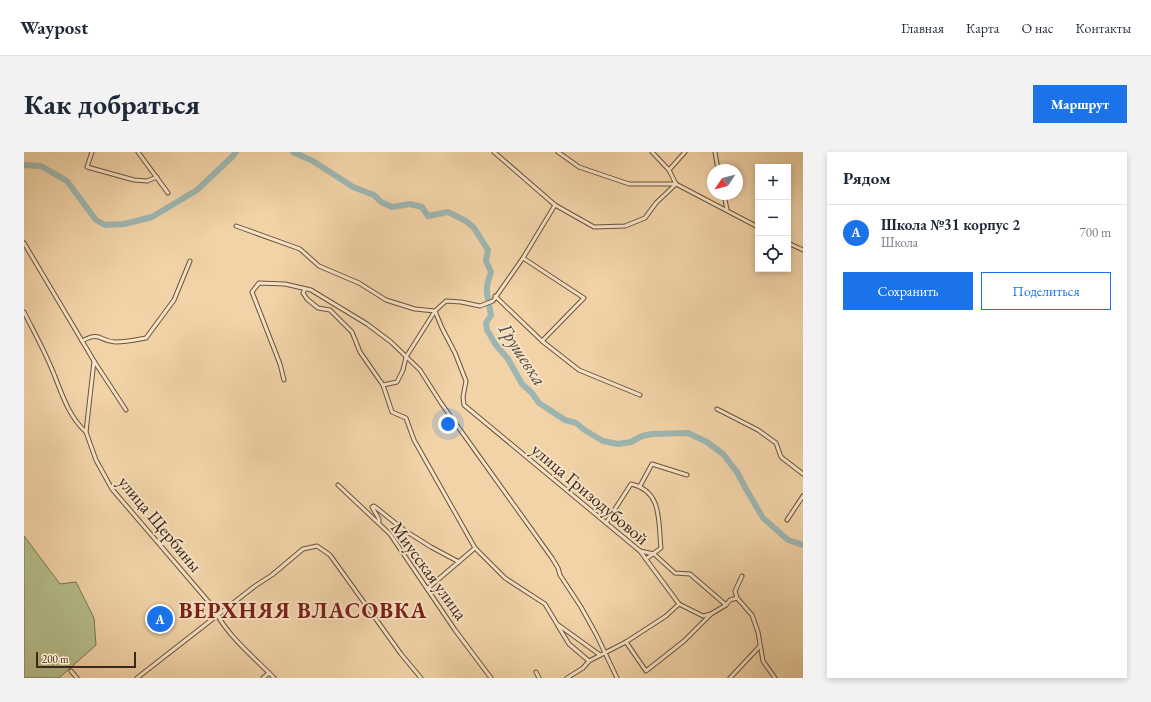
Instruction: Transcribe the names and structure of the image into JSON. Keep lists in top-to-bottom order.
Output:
{
  "streets": {
    "street": ["улица Гризодубовой", "улица Щербины", "Миусская улица"]
  },
  "districts": ["ВЕРХНЯЯ ВЛАСОВКА"],
  "water": ["Грушевка"],
  "scale_bar": "200 m",
  "north": "bottom left",
  "page": {
    "header": "Waypost",
    "nav": [
      "Главная",
      "Карта",
      "О нас",
      "Контакты"
    ],
    "buttons": [
      "Маршрут",
      ["Сохранить", "Поделиться"]
    ],
    "title": "Как добраться",
    "heading": "Рядом",
    "map_buttons": ["+", "−"],
    "list": [
      {
        "mark": "A",
        "name": "Школа №31 корпус 2",
        "note": "Школа",
        "value": "700 m"
      }
    ],
    "pins": "A",
    "scale": "200 m"
  }
}
